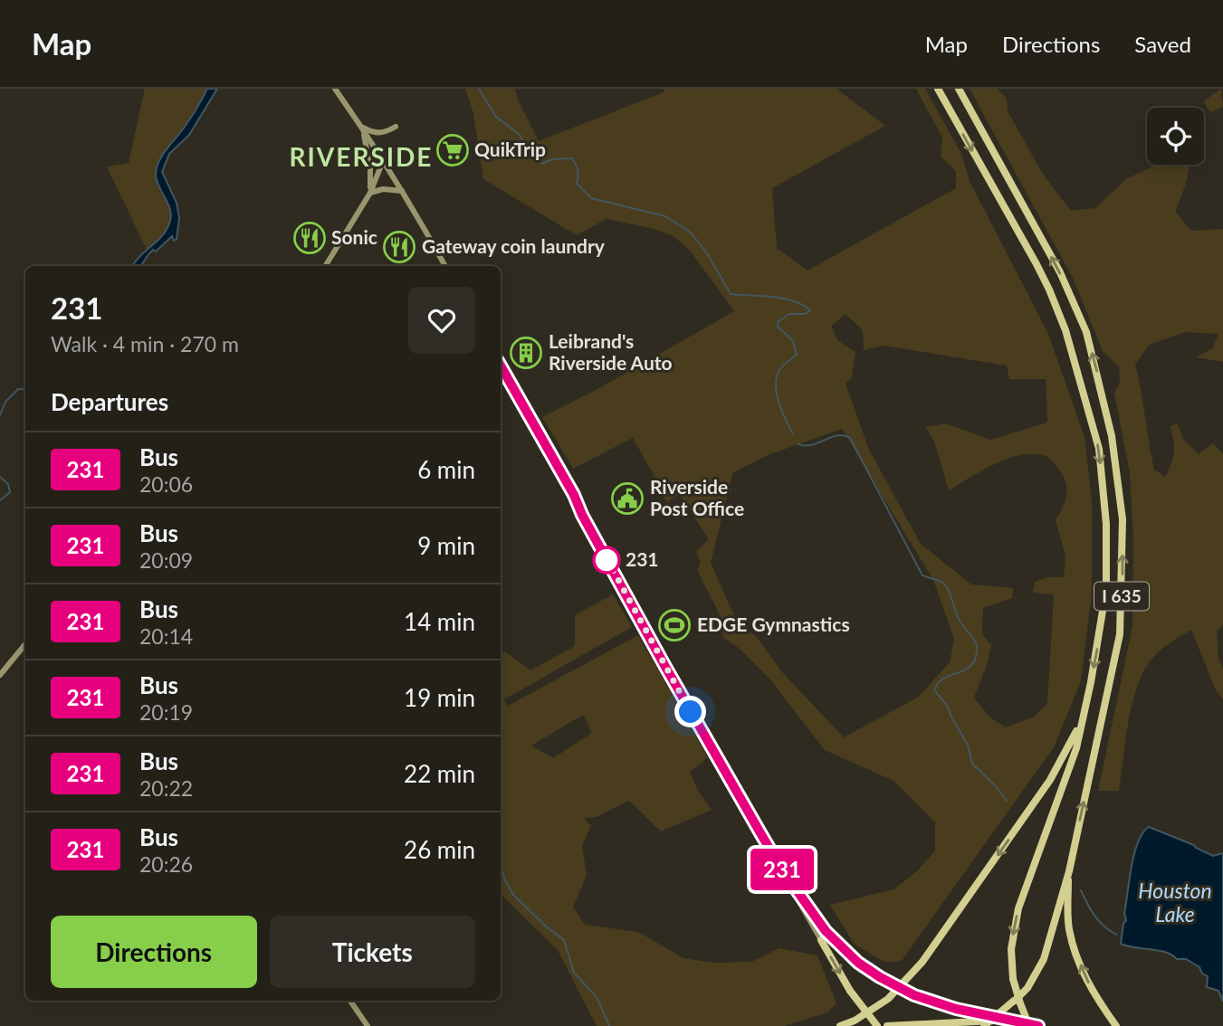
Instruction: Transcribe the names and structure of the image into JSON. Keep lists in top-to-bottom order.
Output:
{
  "streets": {
    "highway": ["I 635"]
  },
  "districts": ["RIVERSIDE"],
  "water": ["Houston Lake"],
  "places": {
    "supermarket": ["QuikTrip"],
    "restaurant": ["Sonic", "Gateway coin laundry"],
    "building": ["Leibrand's Riverside Auto"],
    "public building": ["Riverside Post Office"],
    "other": ["231"],
    "sports": ["EDGE Gymnastics"]
  },
  "lines": ["bus line 231"],
  "page": {
    "header": "Map",
    "nav": ["Map", "Directions", "Saved"],
    "on_map": "231",
    "heading": [
      ["231", "Walk · 4 min · 270 m"],
      "Departures"
    ],
    "list": [
      {
        "mark": "231",
        "name": "Bus",
        "note": "20:06",
        "value": "6 min"
      },
      {
        "mark": "231",
        "name": "Bus",
        "note": "20:09",
        "value": "9 min"
      },
      {
        "mark": "231",
        "name": "Bus",
        "note": "20:14",
        "value": "14 min"
      },
      {
        "mark": "231",
        "name": "Bus",
        "note": "20:19",
        "value": "19 min"
      },
      {
        "mark": "231",
        "name": "Bus",
        "note": "20:22",
        "value": "22 min"
      },
      {
        "mark": "231",
        "name": "Bus",
        "note": "20:26",
        "value": "26 min"
      }
    ],
    "buttons": ["Directions", "Tickets"]
  }
}
